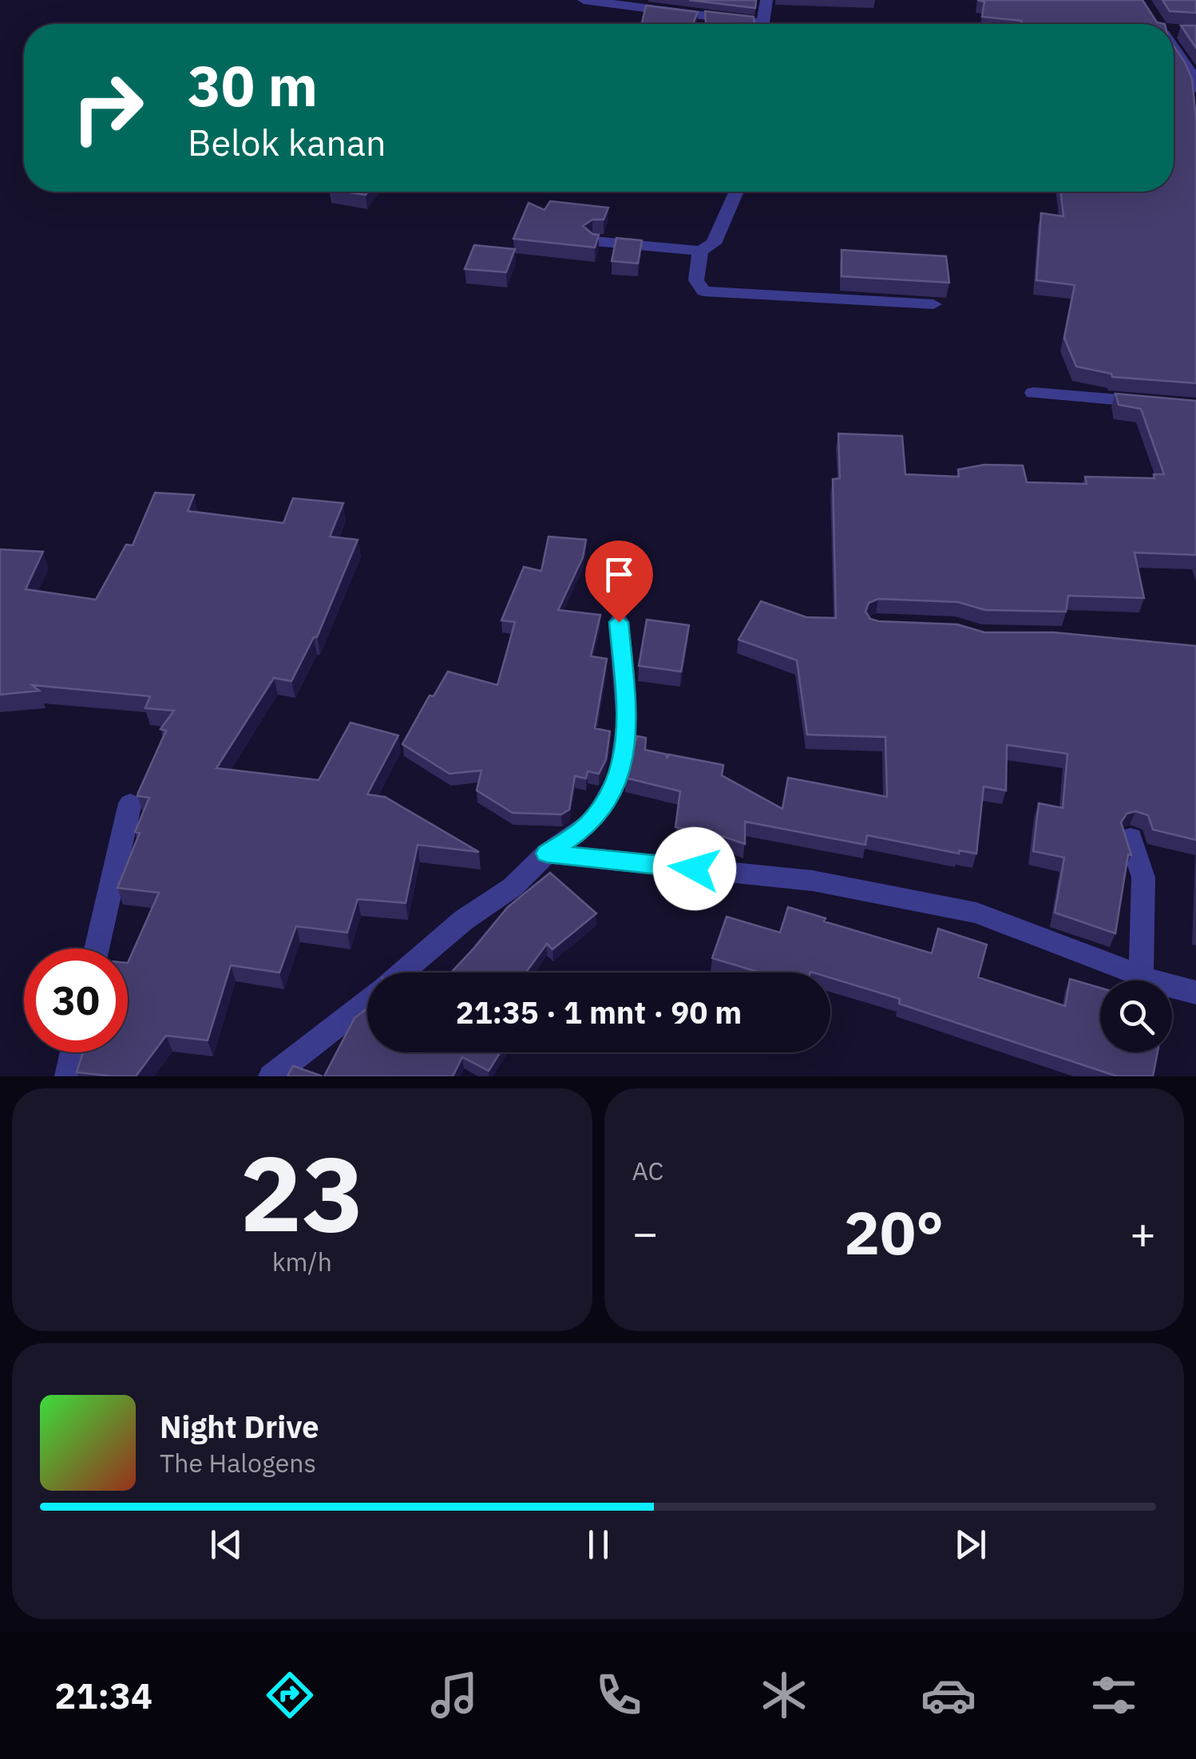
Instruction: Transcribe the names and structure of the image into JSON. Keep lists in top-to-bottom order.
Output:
{
  "page": {
    "turn": ["30 m", "Belok kanan"],
    "limit": "30",
    "trip": "21:35 · 1 mnt · 90 m",
    "tile": [
      ["23", "km/h"],
      "AC"
    ],
    "heat": ["−", "20°", "+"],
    "song": ["Night Drive", "The Halogens"],
    "tabs": "21:34"
  }
}
